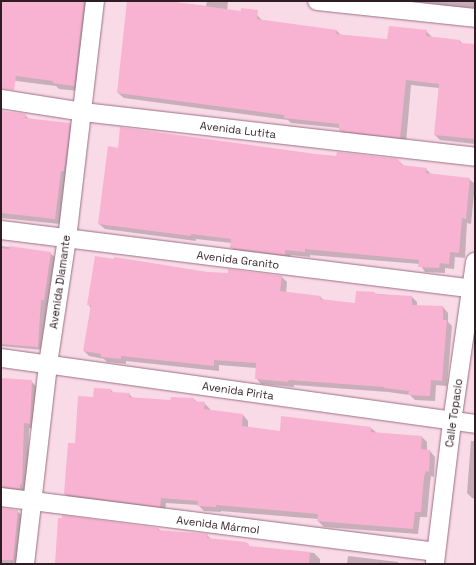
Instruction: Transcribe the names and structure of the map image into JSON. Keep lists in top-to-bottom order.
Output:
{
  "streets": {
    "street": [
      "Avenida Lutita",
      "Avenida Granito",
      "Avenida Diamante",
      "Avenida Pirita",
      "Calle Topacio",
      "Avenida Mármol"
    ]
  },
  "crossings": [
    ["Avenida Lutita", "Avenida Diamante"],
    ["Avenida Granito", "Avenida Diamante"],
    ["Avenida Granito", "Calle Topacio"],
    ["Avenida Diamante", "Avenida Pirita"],
    ["Avenida Diamante", "Avenida Mármol"],
    ["Avenida Pirita", "Calle Topacio"],
    ["Calle Topacio", "Avenida Mármol"]
  ]
}
